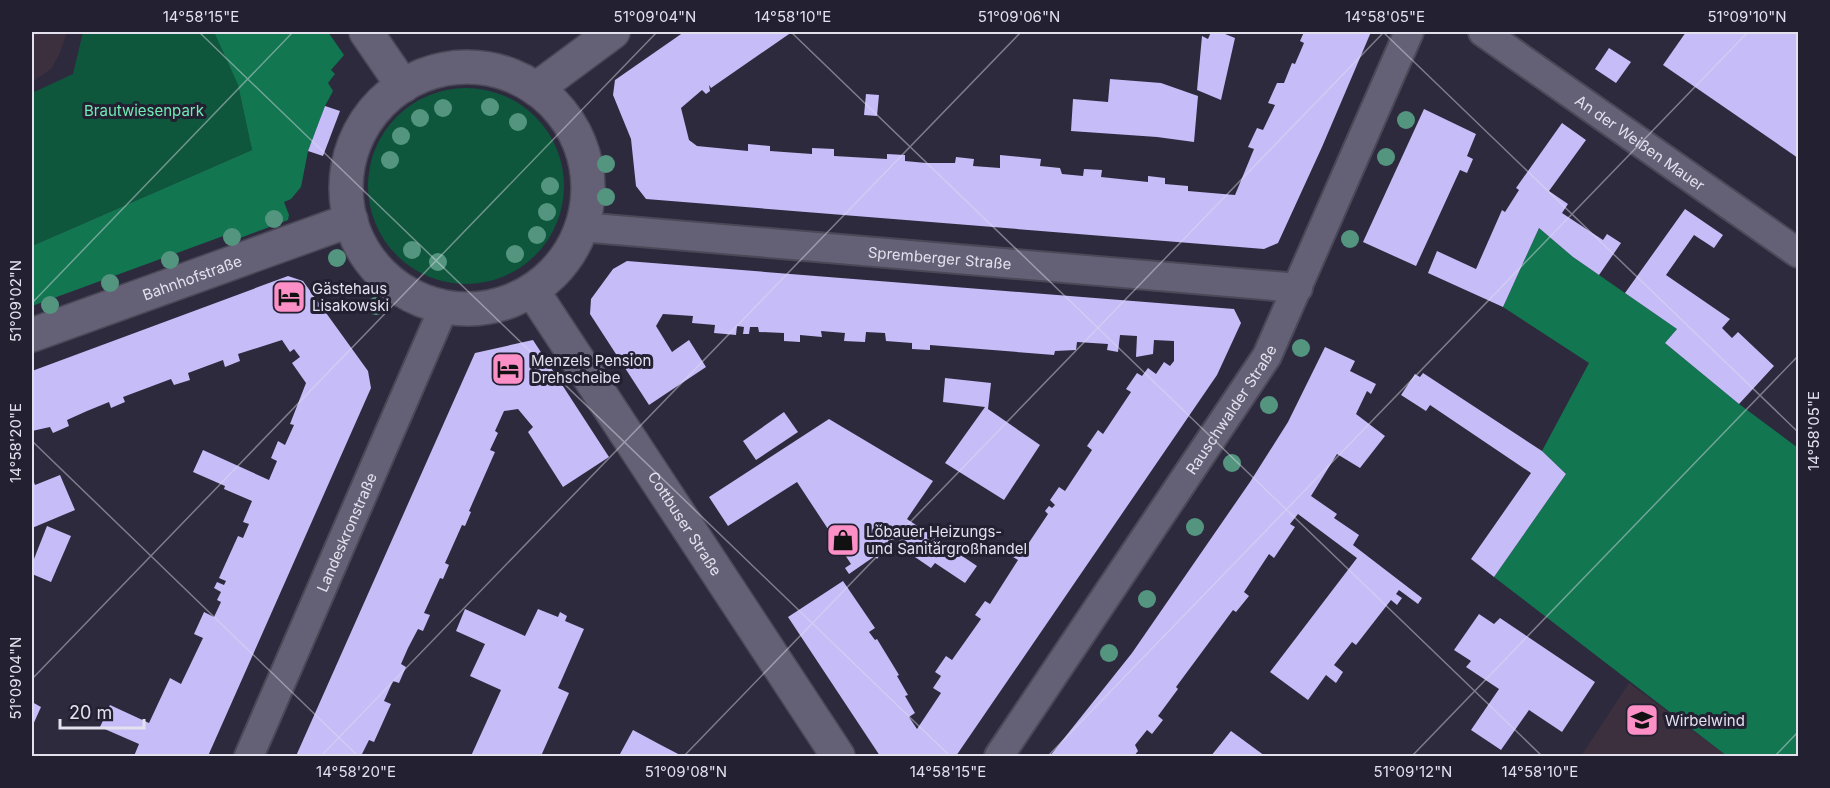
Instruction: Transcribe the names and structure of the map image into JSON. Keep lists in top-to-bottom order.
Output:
{
  "streets": {
    "main road": ["Bahnhofstraße", "Cottbuser Straße"],
    "street": [
      "An der Weißen Mauer",
      "Spremberger Straße",
      "Rauschwalder Straße",
      "Landeskronstraße"
    ]
  },
  "crossings": [
    ["Spremberger Straße", "Rauschwalder Straße"]
  ],
  "parks": ["Brautwiesenpark"],
  "places": {
    "hotel": ["Gästehaus Lisakowski", "Menzels Pension Drehscheibe"],
    "shop": ["Löbauer Heizungs- und Sanitärgroßhandel"],
    "school or university": ["Wirbelwind"]
  },
  "scale_bar": "20 m",
  "coordinates": [
    "14°58'15\"E",
    "51°09'04\"N",
    "14°58'10\"E",
    "51°09'06\"N",
    "14°58'05\"E",
    "51°09'10\"N",
    "51°09'02\"N",
    "14°58'20\"E",
    "51°09'08\"N",
    "51°09'12\"N"
  ]
}
